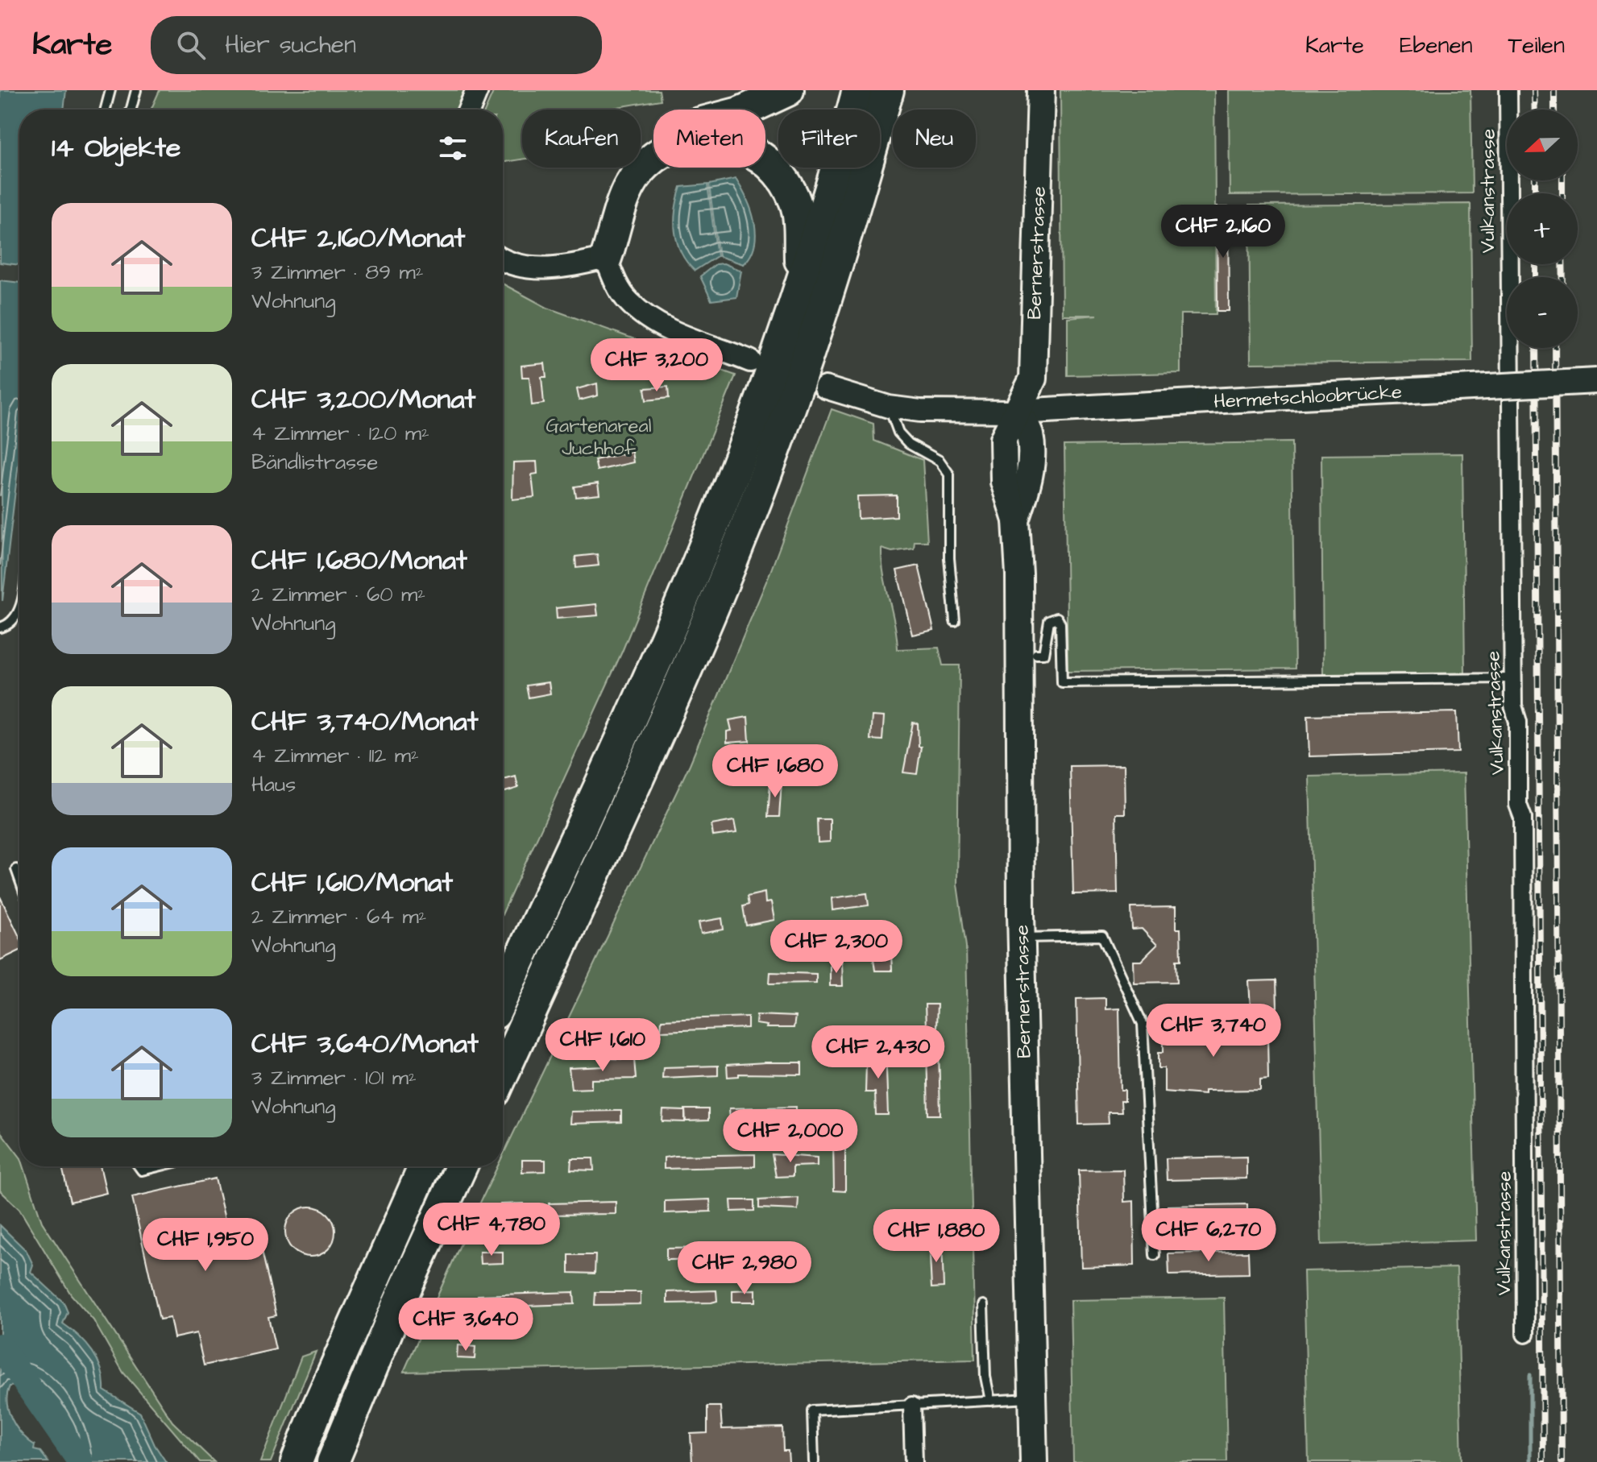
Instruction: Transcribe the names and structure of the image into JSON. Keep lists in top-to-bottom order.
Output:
{
  "streets": {
    "main road": ["Bernerstrasse", "Hermetschloobrücke"],
    "street": ["Vulkanstrasse"]
  },
  "crossings": [
    ["Bernerstrasse", "Hermetschloobrücke"]
  ],
  "parks": ["Gartenareal Juchhof"],
  "north": "left",
  "page": {
    "header": "Karte",
    "search": "Hier suchen",
    "nav": ["Karte", "Ebenen", "Teilen"],
    "map_buttons": ["+", "−"],
    "chip": [
      "Kaufen",
      "Mieten",
      "Filter",
      "Neu"
    ],
    "heading": "14 Objekte",
    "list": [
      {
        "name": "CHF 2,160/Monat",
        "note": "3 Zimmer · 89 m² · Wohnung"
      },
      {
        "name": "CHF 3,200/Monat",
        "note": "4 Zimmer · 120 m² · Bändlistrasse"
      },
      {
        "name": "CHF 1,680/Monat",
        "note": "2 Zimmer · 60 m² · Wohnung"
      },
      {
        "name": "CHF 3,740/Monat",
        "note": "4 Zimmer · 112 m² · Haus"
      },
      {
        "name": "CHF 1,610/Monat",
        "note": "2 Zimmer · 64 m² · Wohnung"
      },
      {
        "name": "CHF 3,640/Monat",
        "note": "3 Zimmer · 101 m² · Wohnung"
      }
    ],
    "price": [
      "CHF 2,160",
      "CHF 3,200",
      "CHF 1,680",
      "CHF 2,300",
      "CHF 3,740",
      "CHF 1,610",
      "CHF 2,430",
      "CHF 2,000",
      "CHF 4,780",
      "CHF 6,270",
      "CHF 1,880",
      "CHF 1,950",
      "CHF 2,980",
      "CHF 3,640"
    ]
  }
}
